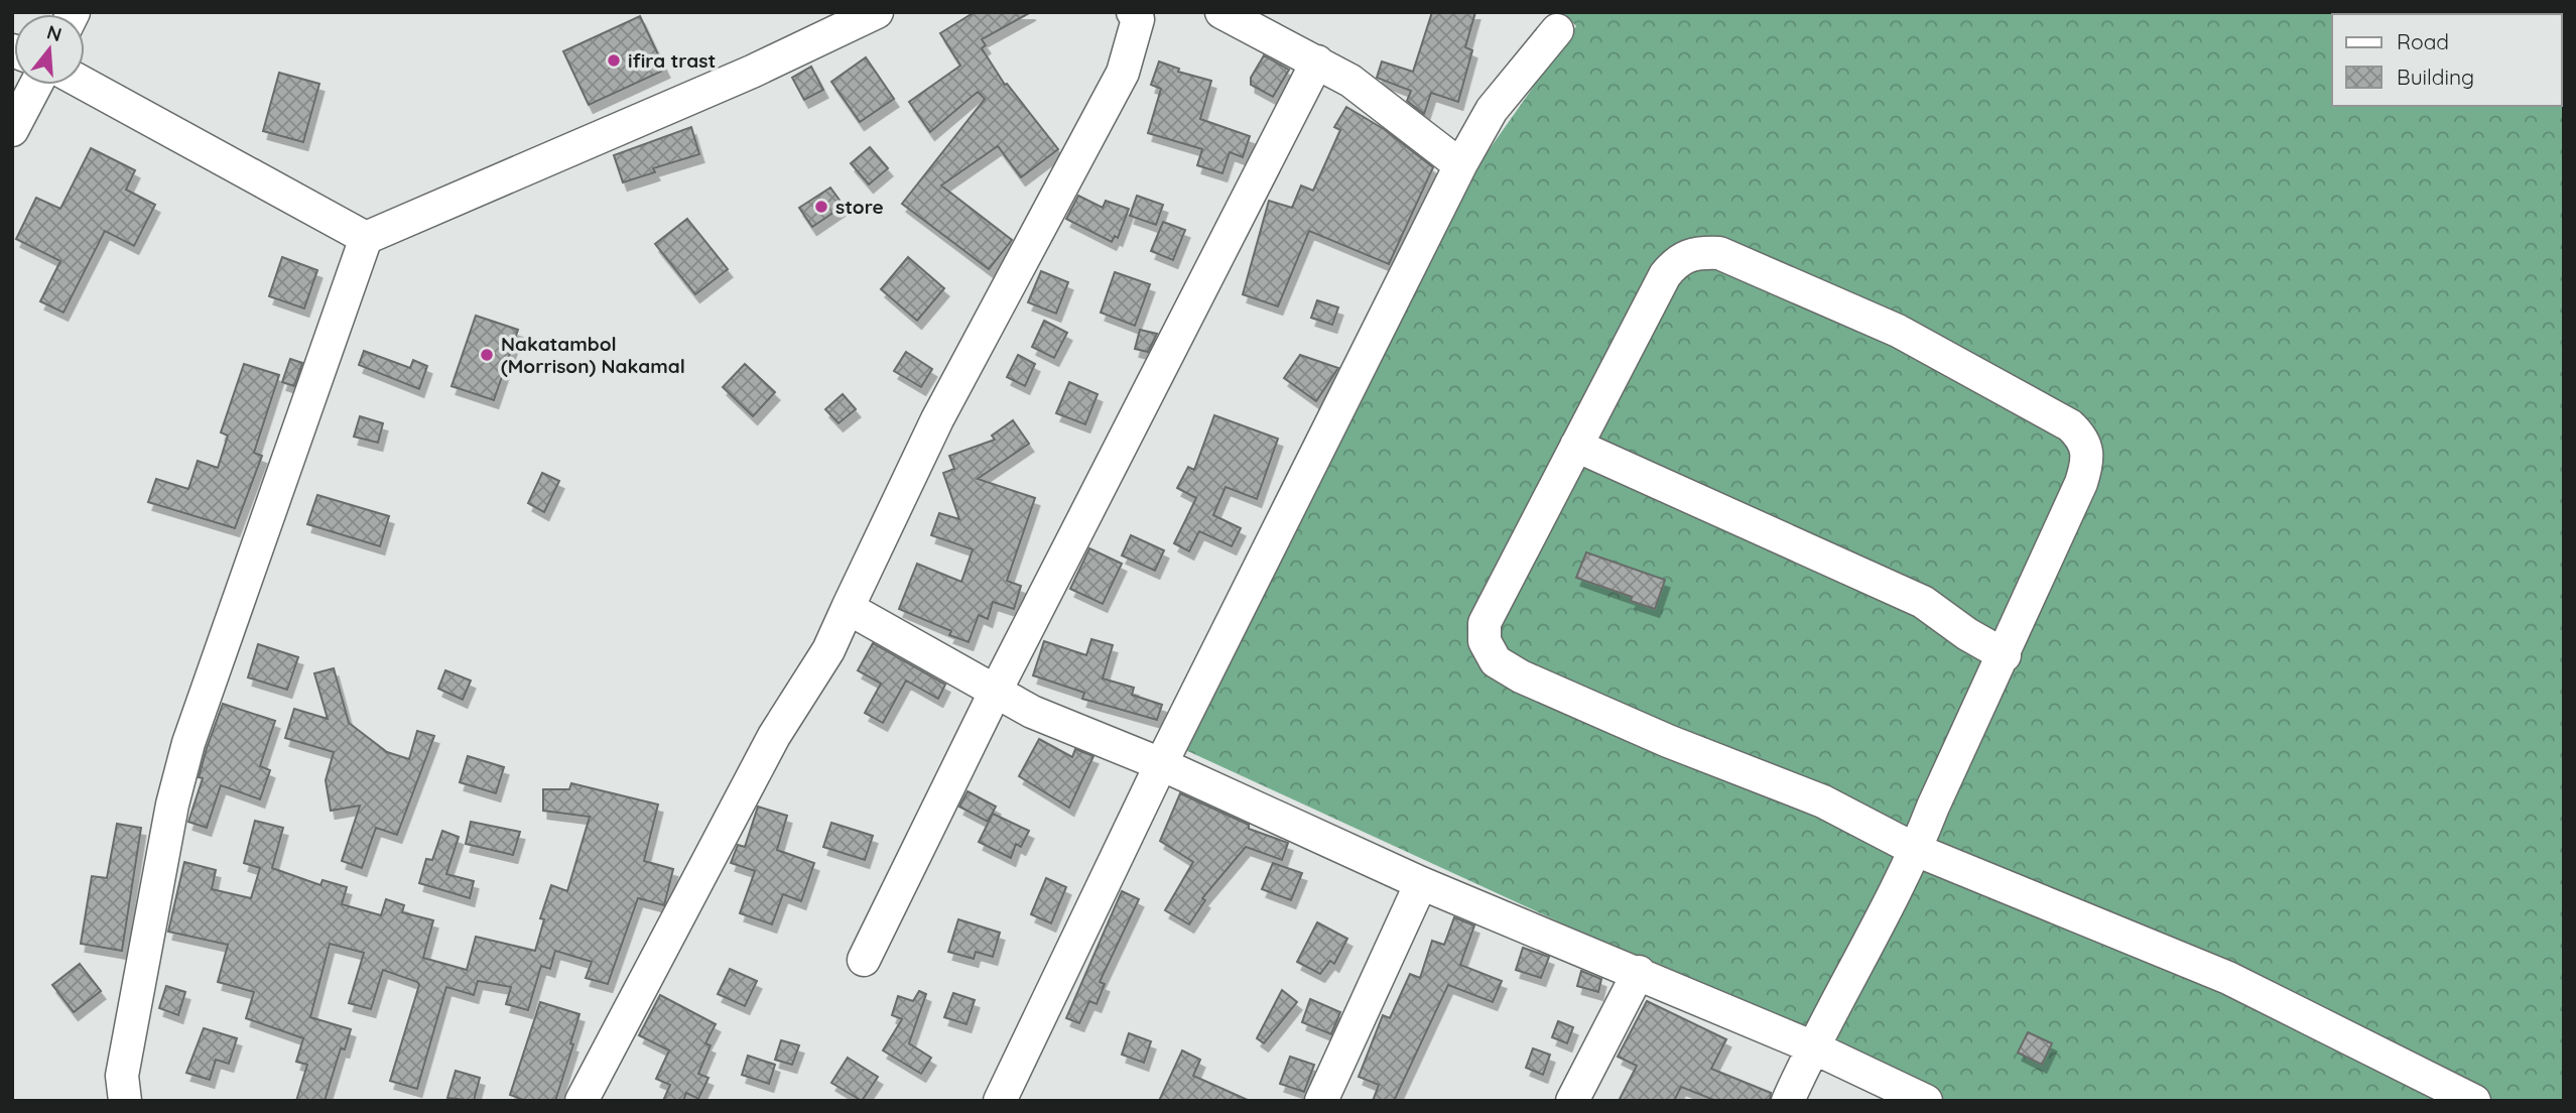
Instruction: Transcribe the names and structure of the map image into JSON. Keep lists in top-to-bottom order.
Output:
{
  "places": ["ifira trast", "store", "Nakatambol (Morrison) Nakamal"],
  "legend": ["Road", "Building"],
  "north": "top"
}
